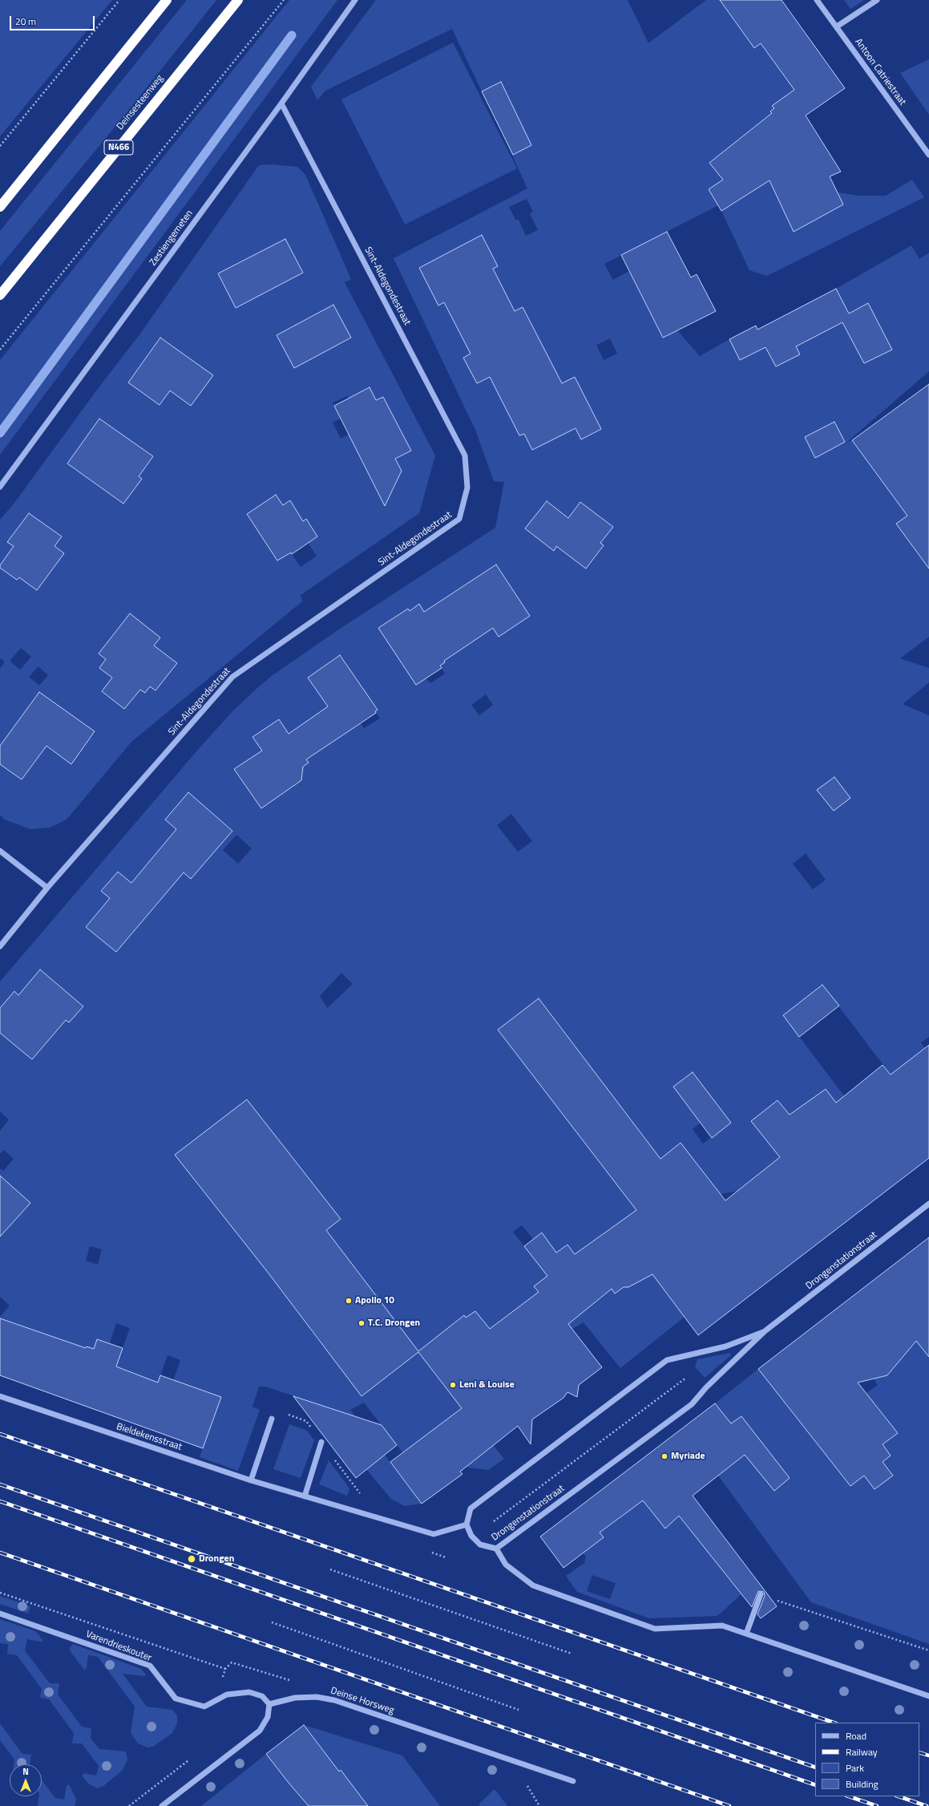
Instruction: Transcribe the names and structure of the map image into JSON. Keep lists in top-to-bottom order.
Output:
{
  "streets": {
    "highway": ["Deinsesteenweg", "N466"],
    "street": [
      "Antoon Catriestraat",
      "Zestiengemeten",
      "Sint-Aldegondestraat",
      "Drongenstationstraat",
      "Bieldekensstraat",
      "Varendrieskouter",
      "Deinse Horsweg"
    ]
  },
  "crossings": [
    ["Zestiengemeten", "Sint-Aldegondestraat"],
    ["Drongenstationstraat", "Bieldekensstraat"],
    ["Varendrieskouter", "Deinse Horsweg"]
  ],
  "places": [
    "Apollo 10",
    "T.C. Drongen",
    "Leni & Louise",
    "Myriade",
    "Drongen"
  ],
  "legend": [
    "Road",
    "Railway",
    "Park",
    "Building"
  ],
  "scale_bar": "20 m",
  "north": "top"
}
